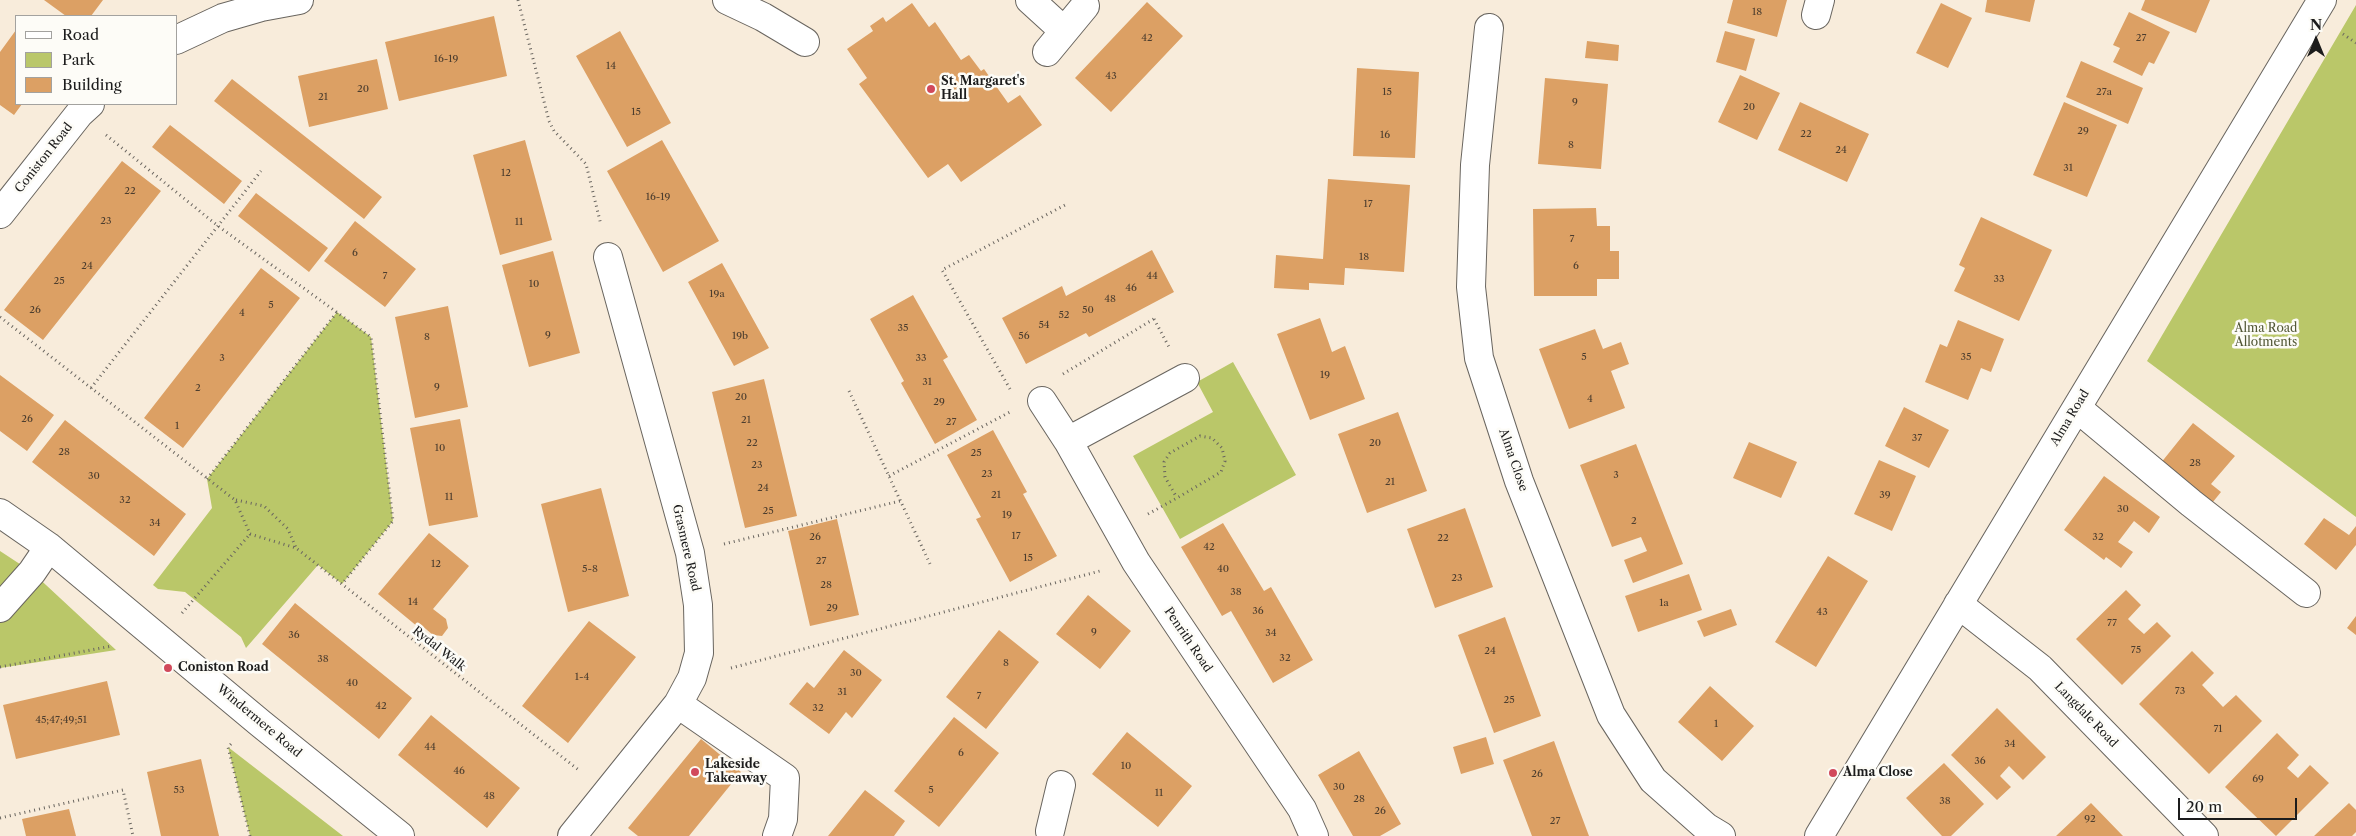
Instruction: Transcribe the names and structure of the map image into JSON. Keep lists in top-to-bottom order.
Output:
{
  "streets": {
    "street": [
      "Coniston Road",
      "Alma Road",
      "Alma Close",
      "Grasmere Road",
      "Penrith Road",
      "Langdale Road",
      "Windermere Road"
    ],
    "path": ["Rydal Walk"]
  },
  "crossings": [
    ["Alma Road", "Langdale Road"],
    ["Grasmere Road", "Rydal Walk"]
  ],
  "parks": ["Alma Road Allotments"],
  "places": [
    "St. Margaret's Hall",
    "Coniston Road",
    "Lakeside Takeaway",
    "Alma Close"
  ],
  "house_numbers": [
    "18",
    "42",
    "27",
    "16-19",
    "14",
    "43",
    "20",
    "15",
    "27a",
    "21",
    "9",
    "20",
    "15",
    "29",
    "22",
    "16",
    "8",
    "24",
    "31",
    "12",
    "22",
    "16-19",
    "17",
    "23",
    "11",
    "7",
    "6",
    "18",
    "24",
    "6",
    "7",
    "44",
    "33",
    "25",
    "10",
    "46",
    "19a",
    "48",
    "5",
    "26",
    "50",
    "4",
    "52",
    "54",
    "35",
    "9",
    "19b",
    "56",
    "8",
    "5",
    "35",
    "3",
    "33",
    "19",
    "31",
    "9",
    "2",
    "20",
    "4",
    "29",
    "26",
    "21",
    "27",
    "1",
    "37",
    "22",
    "20",
    "10",
    "28",
    "25",
    "28",
    "23",
    "23",
    "3",
    "30",
    "21",
    "24",
    "21",
    "39",
    "11",
    "32",
    "30",
    "25",
    "19",
    "2",
    "34",
    "17",
    "26",
    "32",
    "22",
    "42",
    "15",
    "27",
    "12",
    "5-8",
    "40",
    "23",
    "28",
    "38",
    "14",
    "1a",
    "29",
    "36",
    "43",
    "77",
    "9",
    "34",
    "36",
    "75",
    "24",
    "32",
    "38",
    "8",
    "30",
    "1-4",
    "40",
    "73",
    "31",
    "7",
    "25",
    "42",
    "32",
    "45;47;49;51",
    "1",
    "71",
    "34",
    "44",
    "6",
    "36",
    "10",
    "46",
    "26",
    "69",
    "30",
    "53",
    "5",
    "11",
    "48",
    "28",
    "38",
    "26",
    "92",
    "27"
  ],
  "legend": ["Road", "Park", "Building"],
  "scale_bar": "20 m",
  "north": "top"
}
